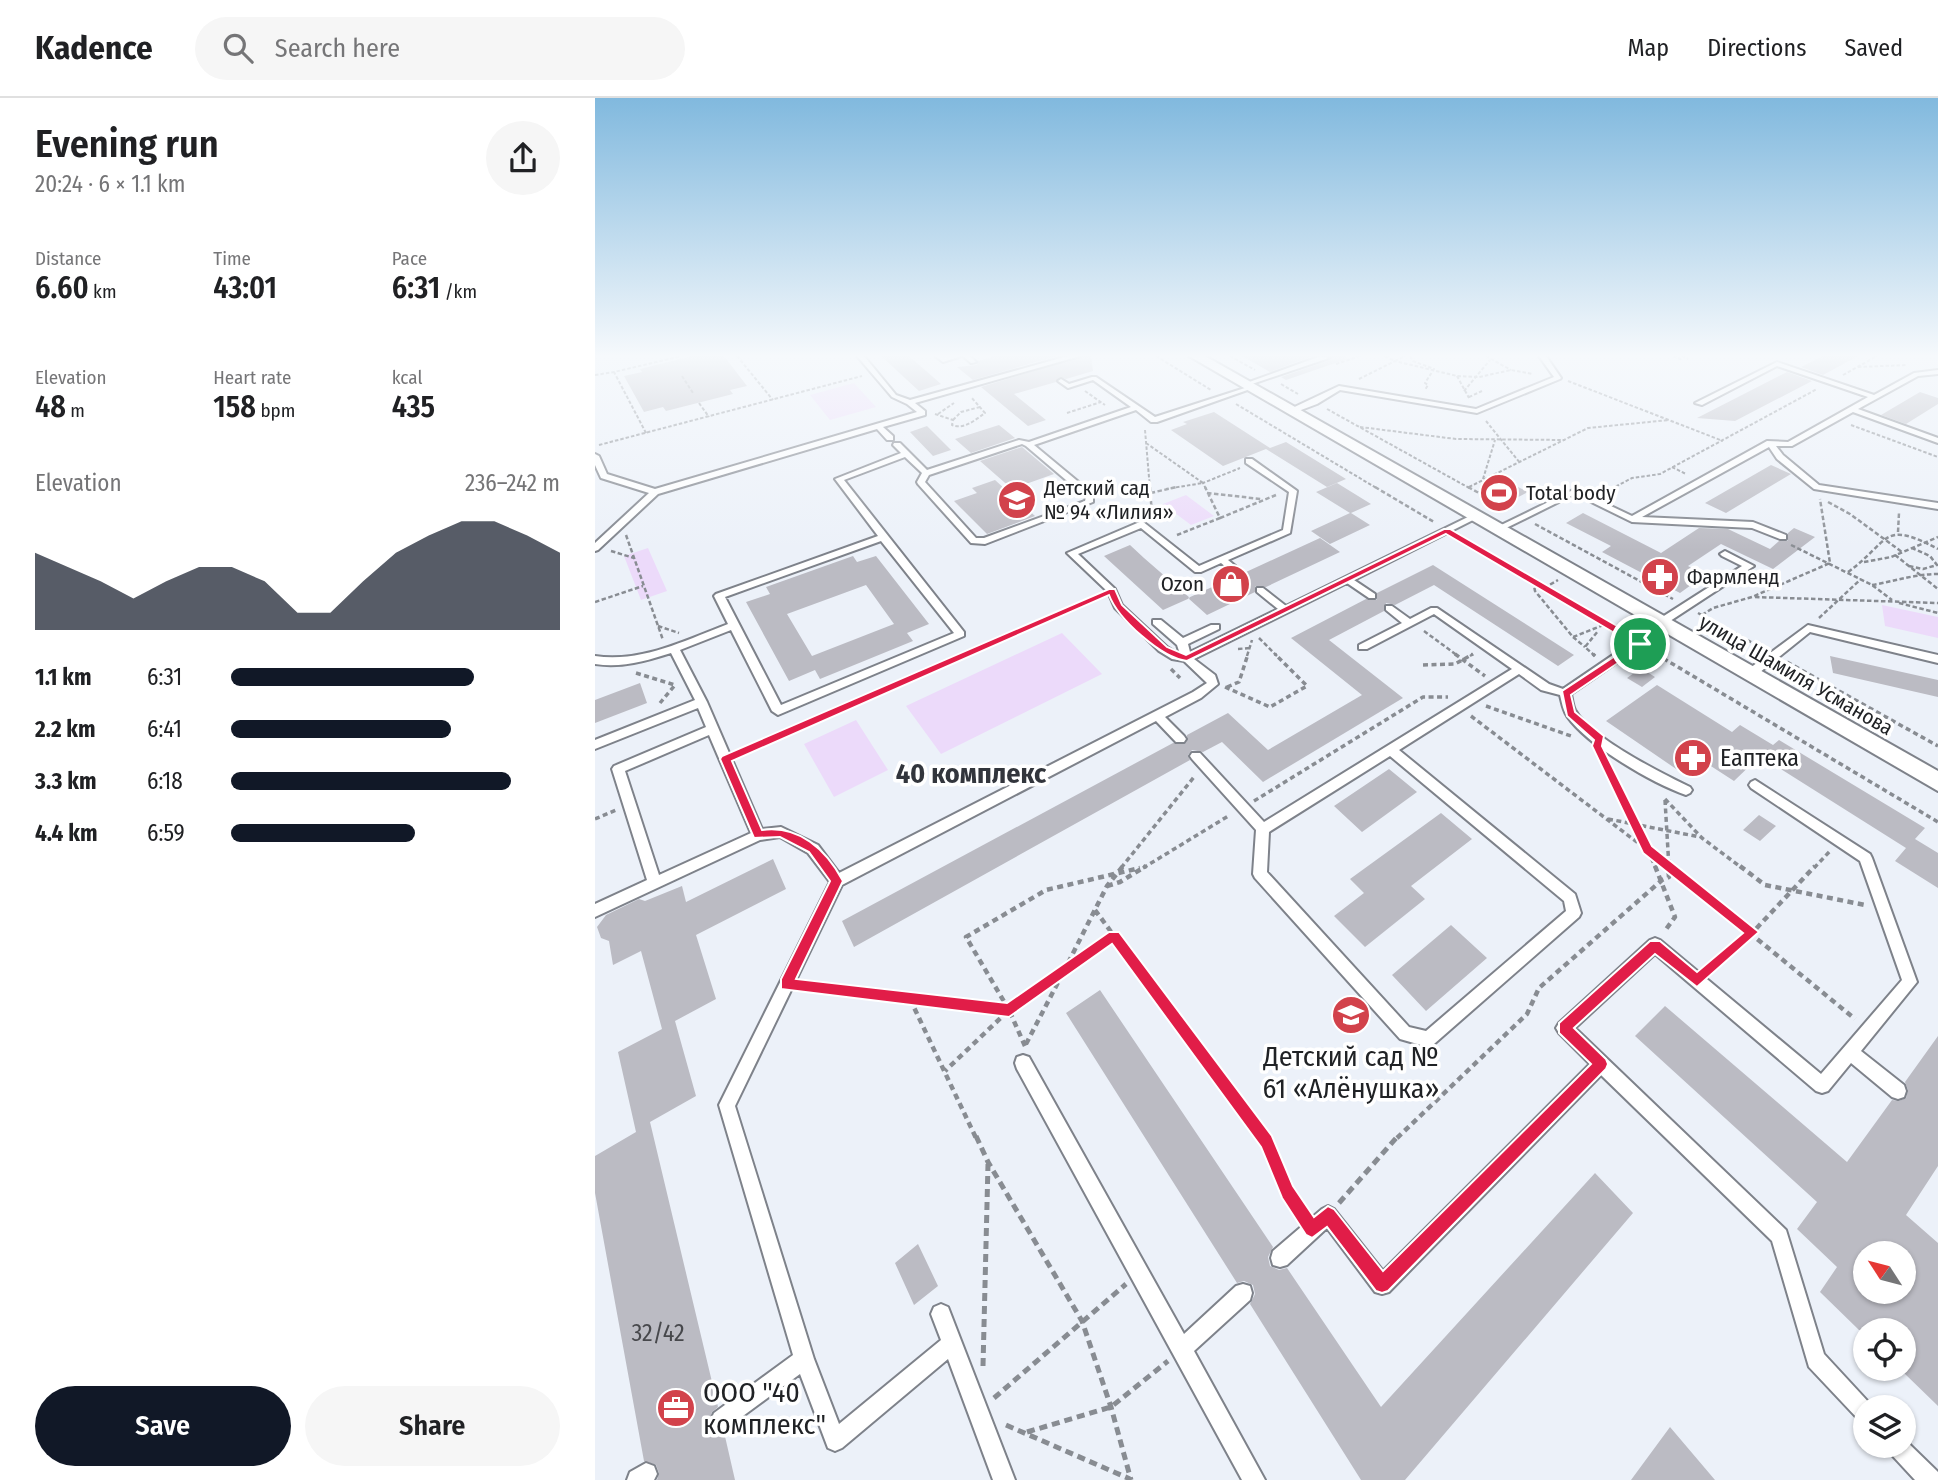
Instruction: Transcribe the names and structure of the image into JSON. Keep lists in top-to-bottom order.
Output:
{
  "streets": {
    "street": ["улица Шамиля Усманова"]
  },
  "districts": ["40 комплекс"],
  "places": {
    "sports": ["Total body"],
    "school or university": ["Детский сад № 94 «Лилия»", "Детский сад № 61 «Алёнушка»"],
    "pharmacy": ["Фармленд", "Еаптека"],
    "shop": ["Ozon"],
    "office": ["ООО \"40 комплекс\""]
  },
  "house_numbers": ["32/42"],
  "north": "top left",
  "page": {
    "header": "Kadence",
    "search": "Search here",
    "nav": ["Map", "Directions", "Saved"],
    "heading": ["Evening run", "20:24 · 6 × 1.1 km"],
    "stats": [
      ["Distance", "6.60 km"],
      ["Time", "43:01"],
      ["Pace", "6:31 /km"],
      ["Elevation", "48 m"],
      ["Heart rate", "158 bpm"],
      ["kcal", "435"]
    ],
    "chart": ["Elevation", "236–242 m"],
    "list": [
      {
        "name": "1.1 km",
        "note": "6:31"
      },
      {
        "name": "2.2 km",
        "note": "6:41"
      },
      {
        "name": "3.3 km",
        "note": "6:18"
      },
      {
        "name": "4.4 km",
        "note": "6:59"
      }
    ],
    "buttons": ["Save", "Share"]
  }
}
